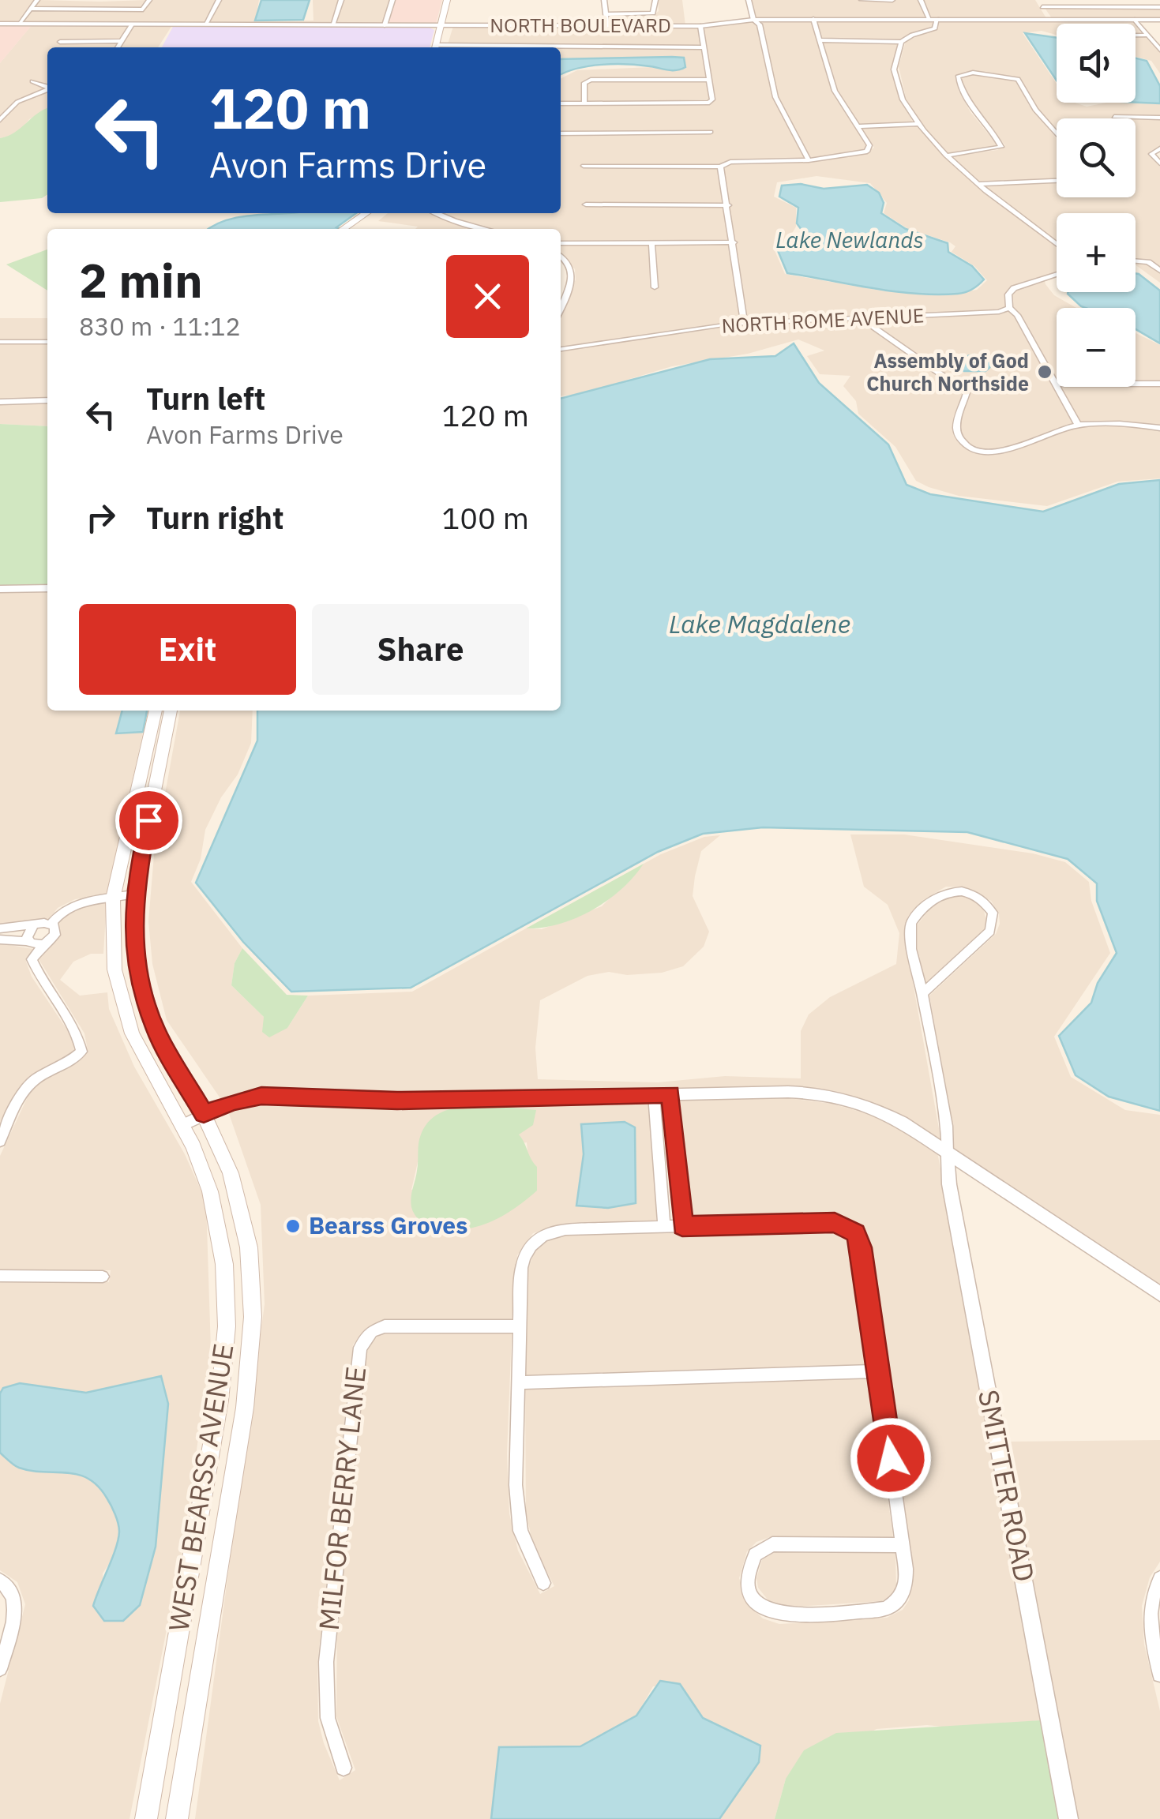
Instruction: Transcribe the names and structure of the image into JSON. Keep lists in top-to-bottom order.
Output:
{
  "streets": {
    "main road": ["WEST BEARSS AVENUE"],
    "street": [
      "NORTH BOULEVARD",
      "NORTH ROME AVENUE",
      "SMITTER ROAD",
      "MILFOR BERRY LANE"
    ]
  },
  "water": ["Lake Newlands", "Lake Magdalene"],
  "places": ["Assembly of God Church Northside", "Bearss Groves"],
  "page": {
    "map_buttons": ["+", "−"],
    "turn": ["120 m", "Avon Farms Drive"],
    "heading": ["2 min", "830 m · 11:12"],
    "list": [
      {
        "name": "Turn left",
        "note": "Avon Farms Drive",
        "value": "120 m"
      },
      {
        "name": "Turn right",
        "value": "100 m"
      }
    ],
    "buttons": ["Exit", "Share"]
  }
}
